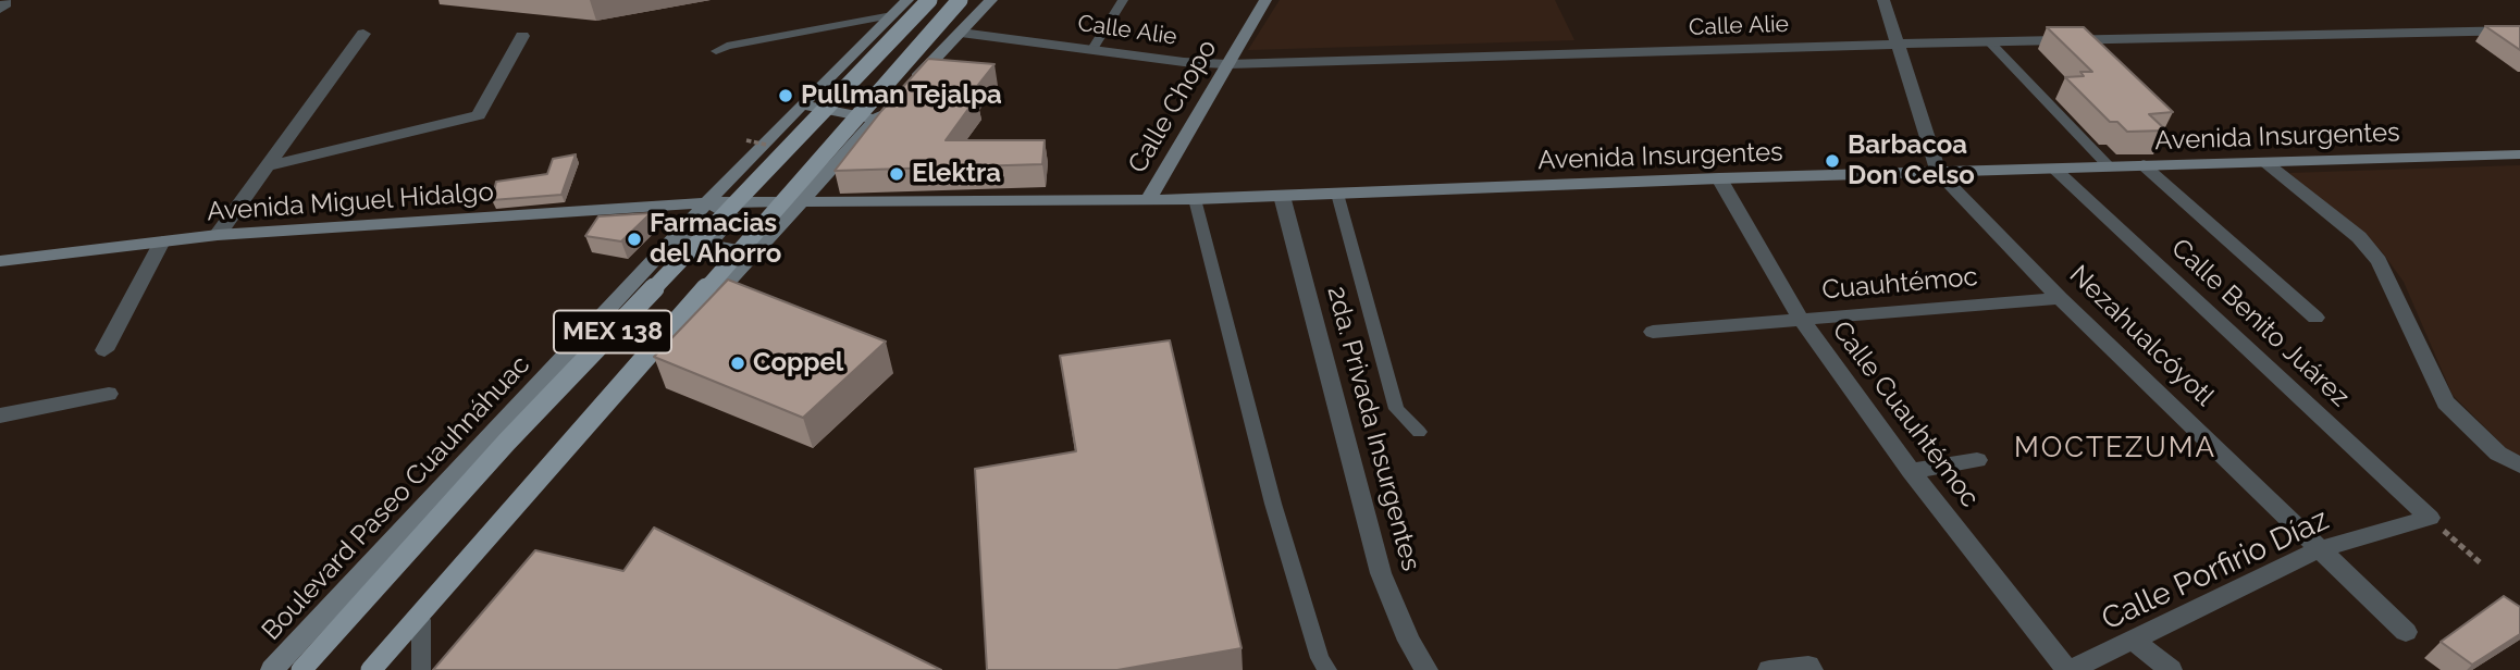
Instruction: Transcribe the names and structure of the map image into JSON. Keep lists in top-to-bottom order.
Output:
{
  "streets": {
    "main road": ["MEX 138", "Boulevard Paseo Cuauhnáhuac"],
    "street": [
      "Calle Alie",
      "Calle Chopo",
      "Avenida Insurgentes",
      "Avenida Miguel Hidalgo",
      "Cuauhtémoc",
      "Calle Benito Juárez",
      "Nezahualcóyotl",
      "Calle Cuauhtémoc",
      "2da. Privada Insurgentes",
      "Calle Porfirio Díaz"
    ]
  },
  "crossings": [
    ["Calle Alie", "Calle Chopo"],
    ["Calle Chopo", "Avenida Insurgentes"],
    ["Avenida Insurgentes", "Avenida Miguel Hidalgo"],
    ["Avenida Insurgentes", "Calle Benito Juárez"],
    ["Avenida Insurgentes", "MEX 138"],
    ["Avenida Insurgentes", "Nezahualcóyotl"],
    ["Avenida Insurgentes", "Calle Cuauhtémoc"],
    ["Avenida Insurgentes", "2da. Privada Insurgentes"],
    ["Avenida Miguel Hidalgo", "MEX 138"],
    ["Avenida Miguel Hidalgo", "Boulevard Paseo Cuauhnáhuac"],
    ["Cuauhtémoc", "Nezahualcóyotl"],
    ["Cuauhtémoc", "Calle Cuauhtémoc"],
    ["Calle Benito Juárez", "Calle Porfirio Díaz"],
    ["MEX 138", "Boulevard Paseo Cuauhnáhuac"],
    ["Nezahualcóyotl", "Calle Porfirio Díaz"],
    ["Calle Cuauhtémoc", "Calle Porfirio Díaz"]
  ],
  "districts": ["MOCTEZUMA"],
  "places": [
    "Pullman Tejalpa",
    "Barbacoa Don Celso",
    "Elektra",
    "Farmacias del Ahorro",
    "Coppel"
  ]
}
